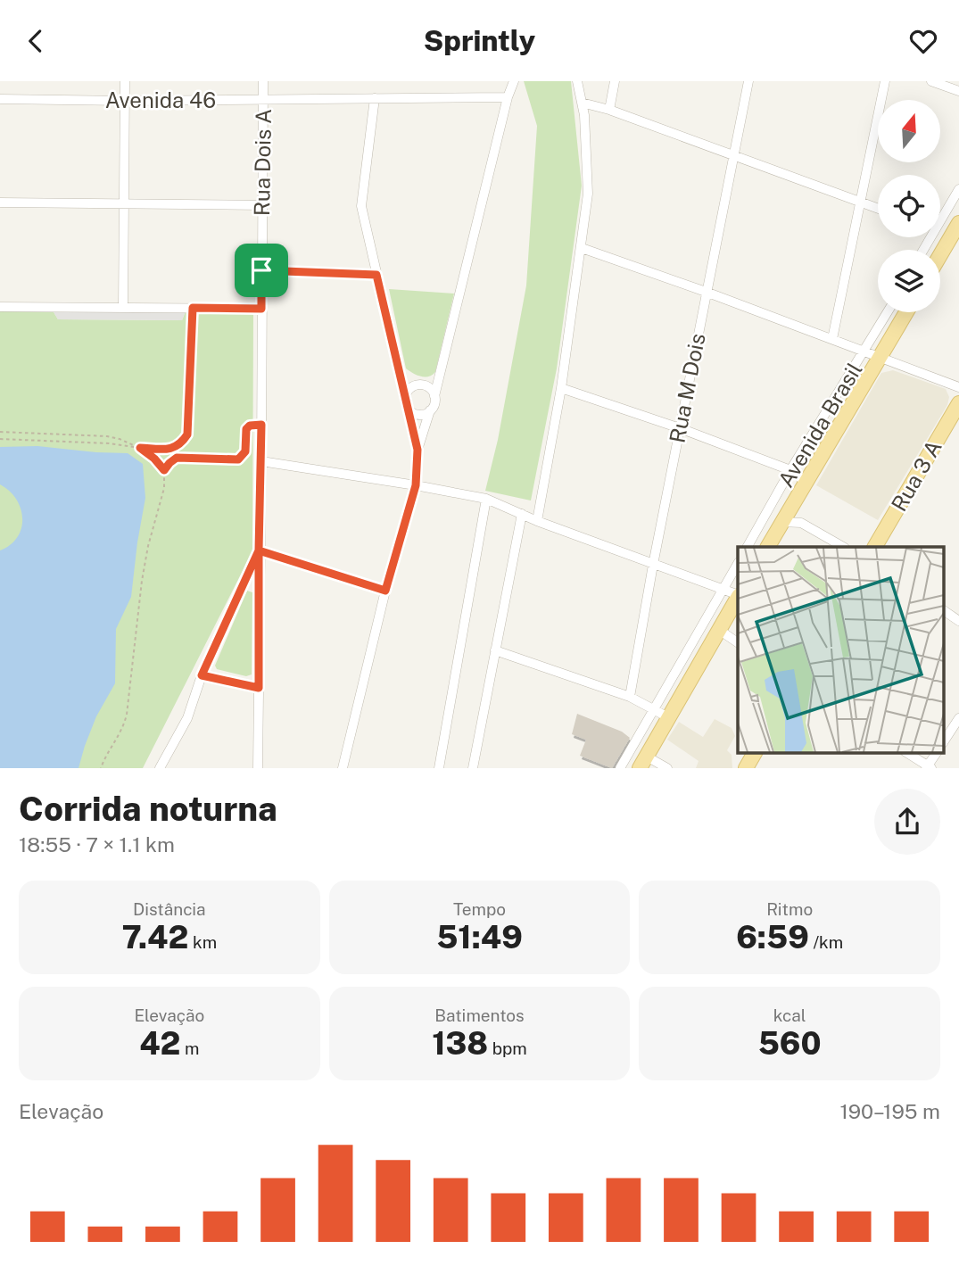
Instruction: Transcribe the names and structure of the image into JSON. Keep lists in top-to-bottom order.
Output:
{
  "streets": {
    "main road": ["Avenida Brasil", "Rua 3 A"],
    "street": ["Avenida 46", "Rua Dois A", "Rua M Dois"]
  },
  "crossings": [
    ["Avenida 46", "Rua Dois A"]
  ],
  "north": "top",
  "page": {
    "header": "Sprintly",
    "heading": ["Corrida noturna", "18:55 · 7 × 1.1 km"],
    "stats": [
      ["Distância", "7.42 km"],
      ["Tempo", "51:49"],
      ["Ritmo", "6:59 /km"],
      ["Elevação", "42 m"],
      ["Batimentos", "138 bpm"],
      ["kcal", "560"]
    ],
    "chart": ["Elevação", "190–195 m"]
  }
}
